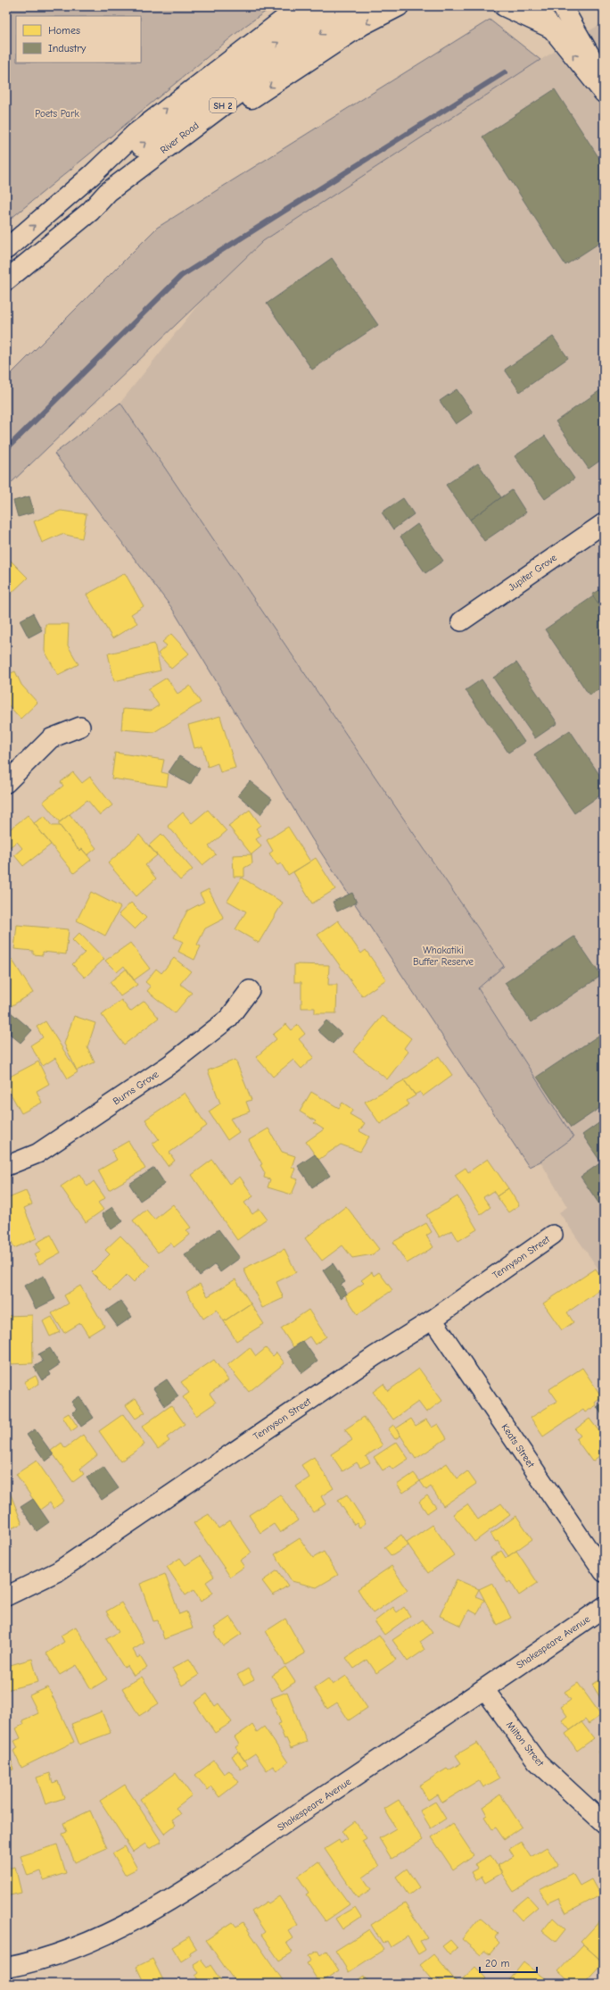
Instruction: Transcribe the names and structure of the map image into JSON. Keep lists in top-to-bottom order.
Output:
{
  "streets": {
    "main road": ["SH 2", "River Road", "Shakespeare Avenue"],
    "street": [
      "Jupiter Grove",
      "Burns Grove",
      "Tennyson Street",
      "Keats Street",
      "Milton Street"
    ]
  },
  "crossings": [
    ["Tennyson Street", "Keats Street"],
    ["Shakespeare Avenue", "Milton Street"]
  ],
  "parks": ["Poets Park", "Whakatiki Buffer Reserve"],
  "legend": ["Homes", "Industry"],
  "scale_bar": "20 m"
}
